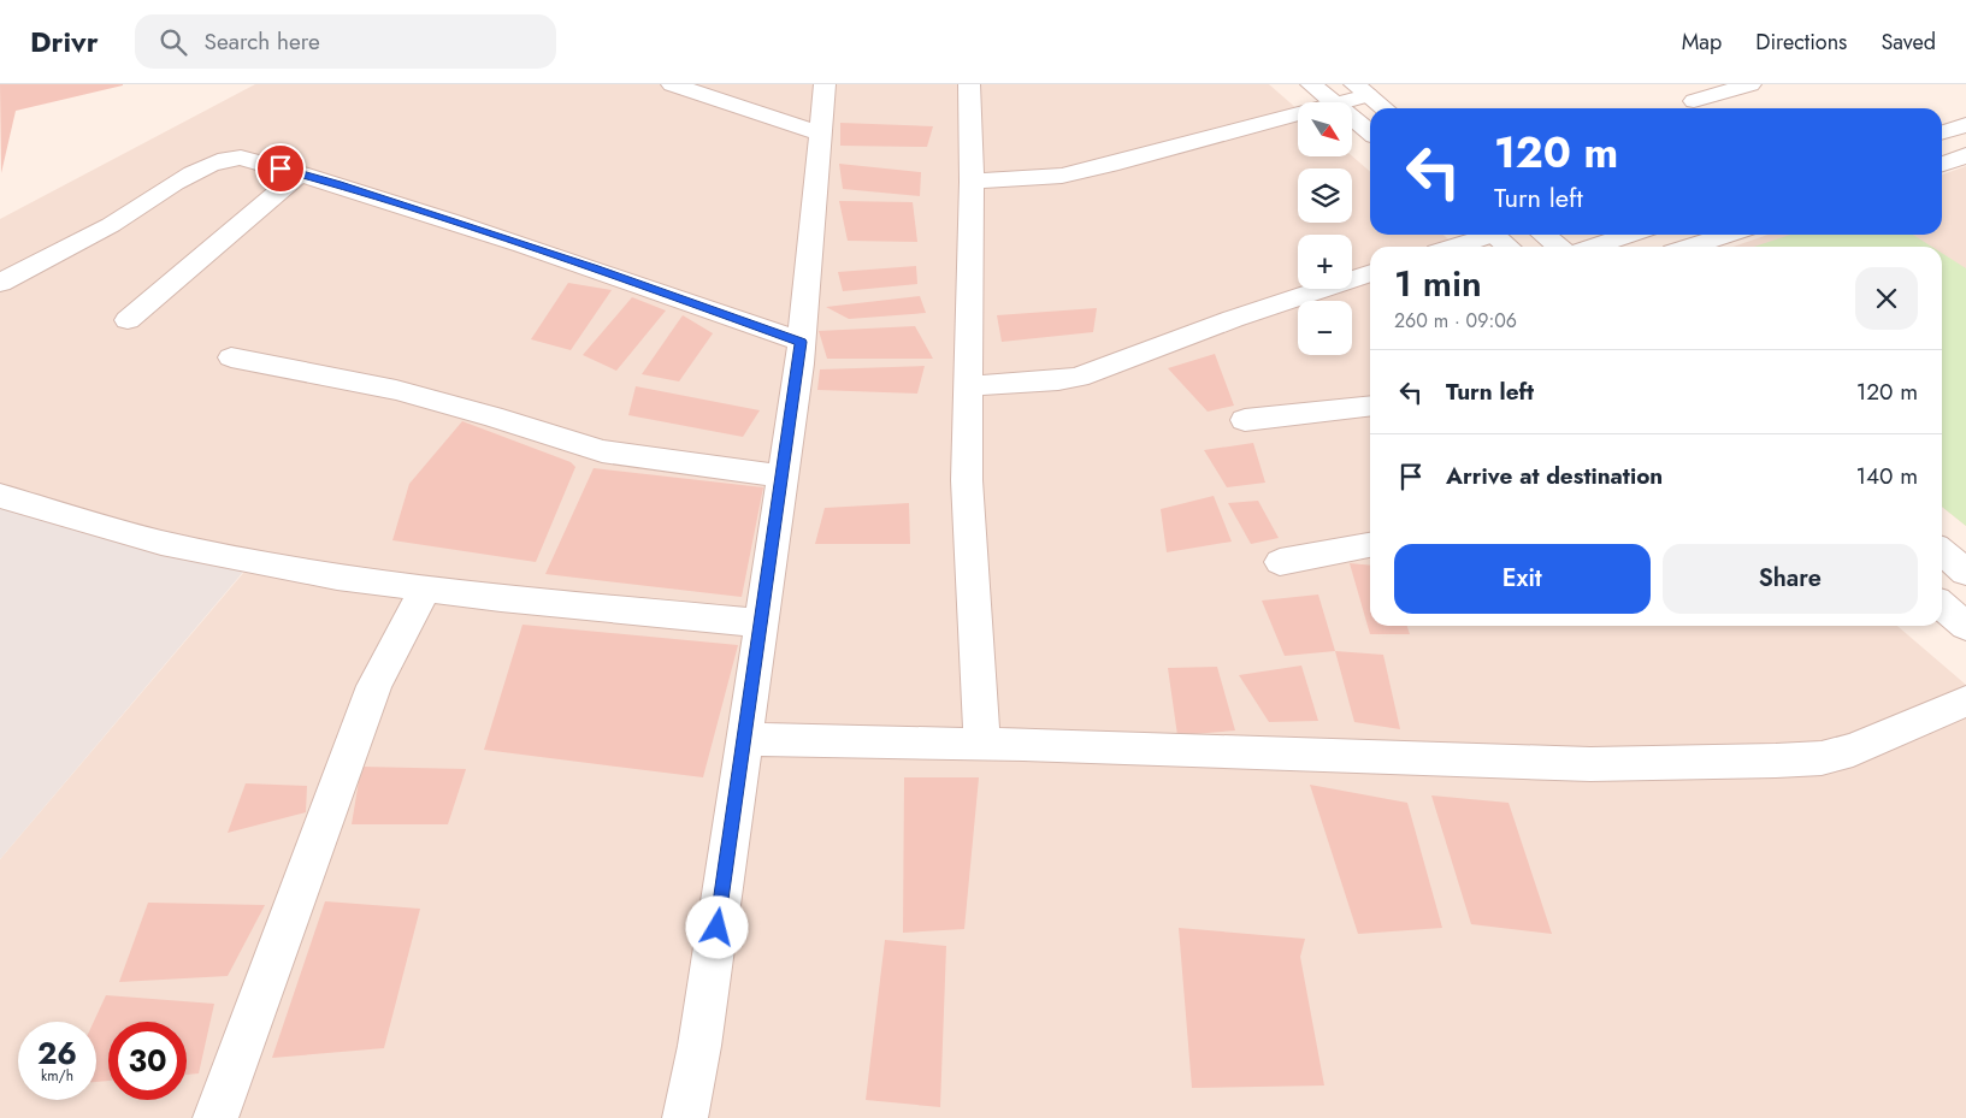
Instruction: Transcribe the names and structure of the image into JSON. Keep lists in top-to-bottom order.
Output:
{
  "north": "bottom right",
  "page": {
    "header": "Drivr",
    "search": "Search here",
    "nav": ["Map", "Directions", "Saved"],
    "map_buttons": ["+", "−"],
    "turn": ["120 m", "Turn left"],
    "heading": ["1 min", "260 m · 09:06"],
    "list": [
      {
        "name": "Turn left",
        "value": "120 m"
      },
      {
        "name": "Arrive at destination",
        "value": "140 m"
      }
    ],
    "buttons": ["Exit", "Share"],
    "speed": "26 km/h",
    "limit": "30"
  }
}
